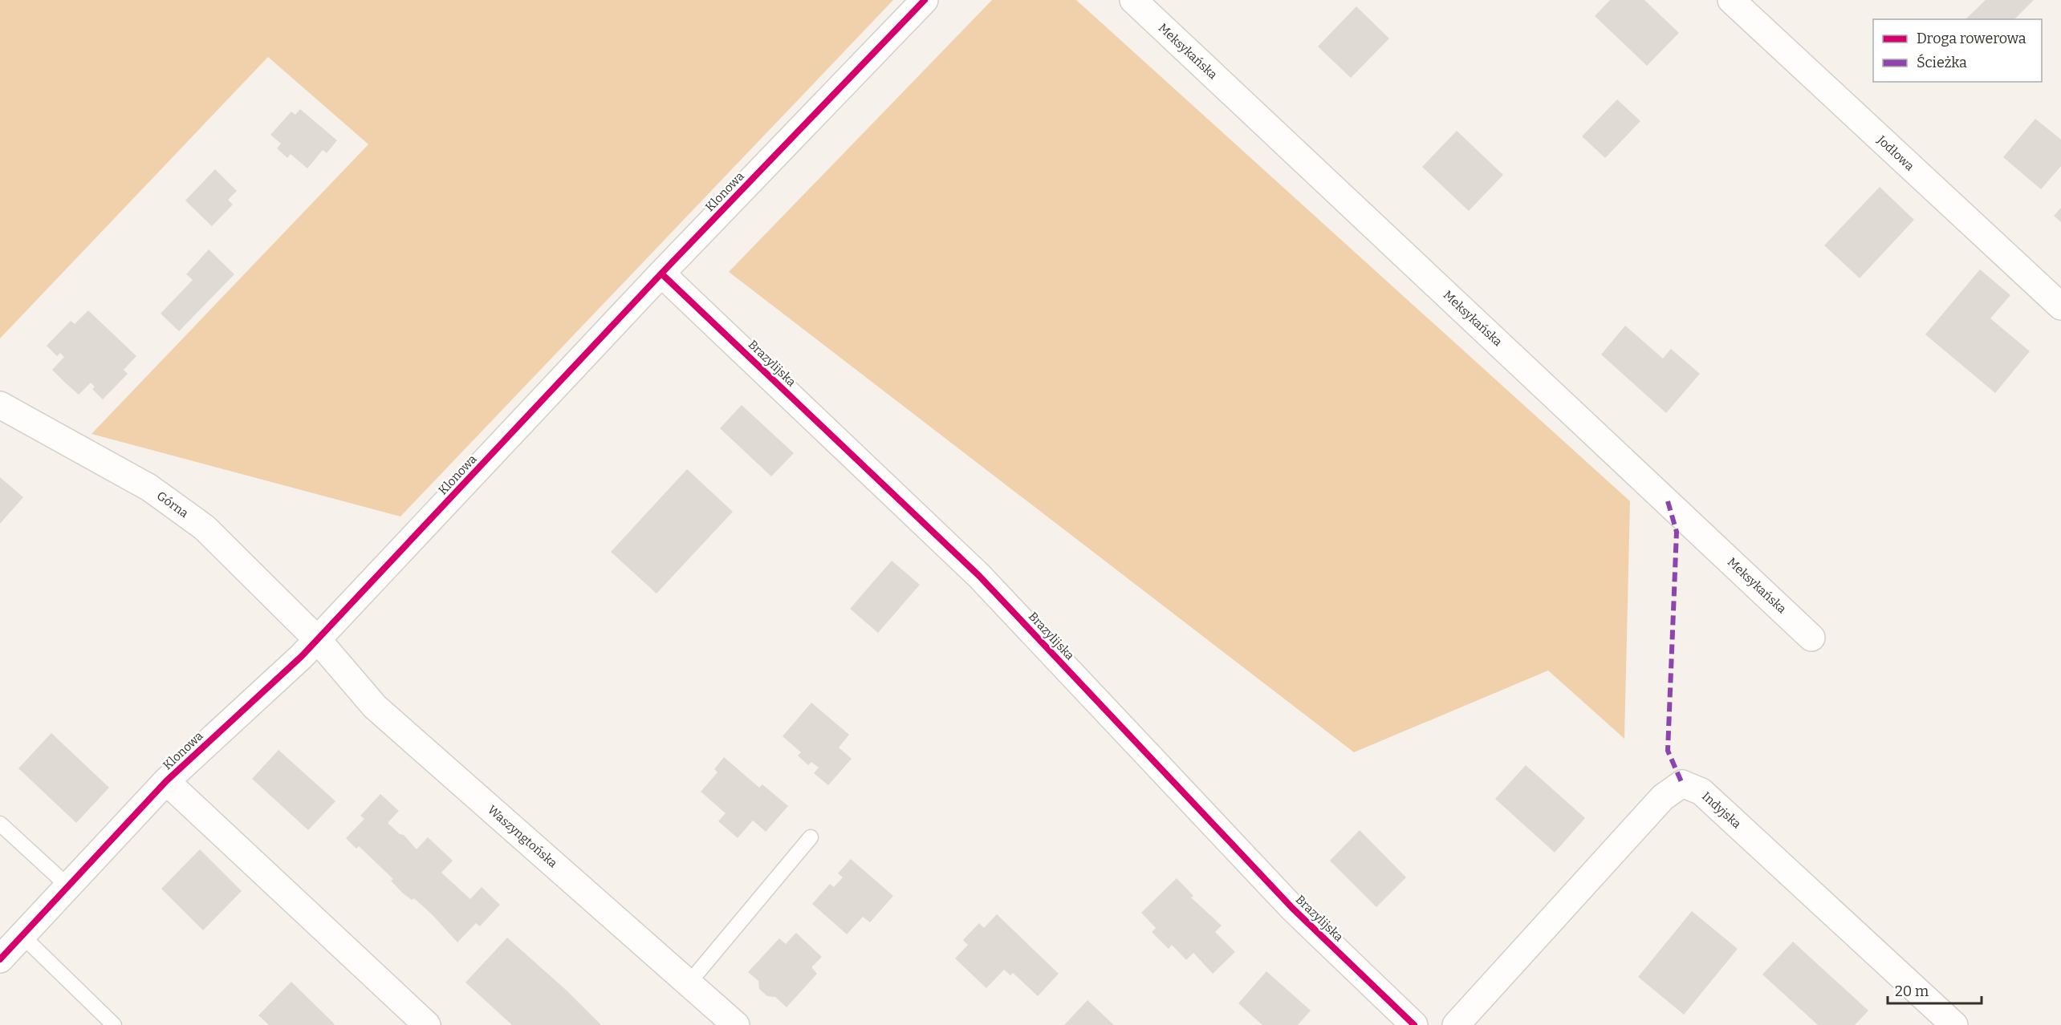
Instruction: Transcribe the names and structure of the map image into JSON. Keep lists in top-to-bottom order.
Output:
{
  "streets": {
    "street": [
      "Meksykańska",
      "Jodłowa",
      "Klonowa",
      "Brazylijska",
      "Górna",
      "Indyjska",
      "Waszyngtońska"
    ]
  },
  "crossings": [
    ["Klonowa", "Brazylijska"],
    ["Klonowa", "Górna"],
    ["Klonowa", "Waszyngtońska"],
    ["Górna", "Waszyngtońska"]
  ],
  "legend": ["Droga rowerowa", "Ścieżka"],
  "scale_bar": "20 m"
}
